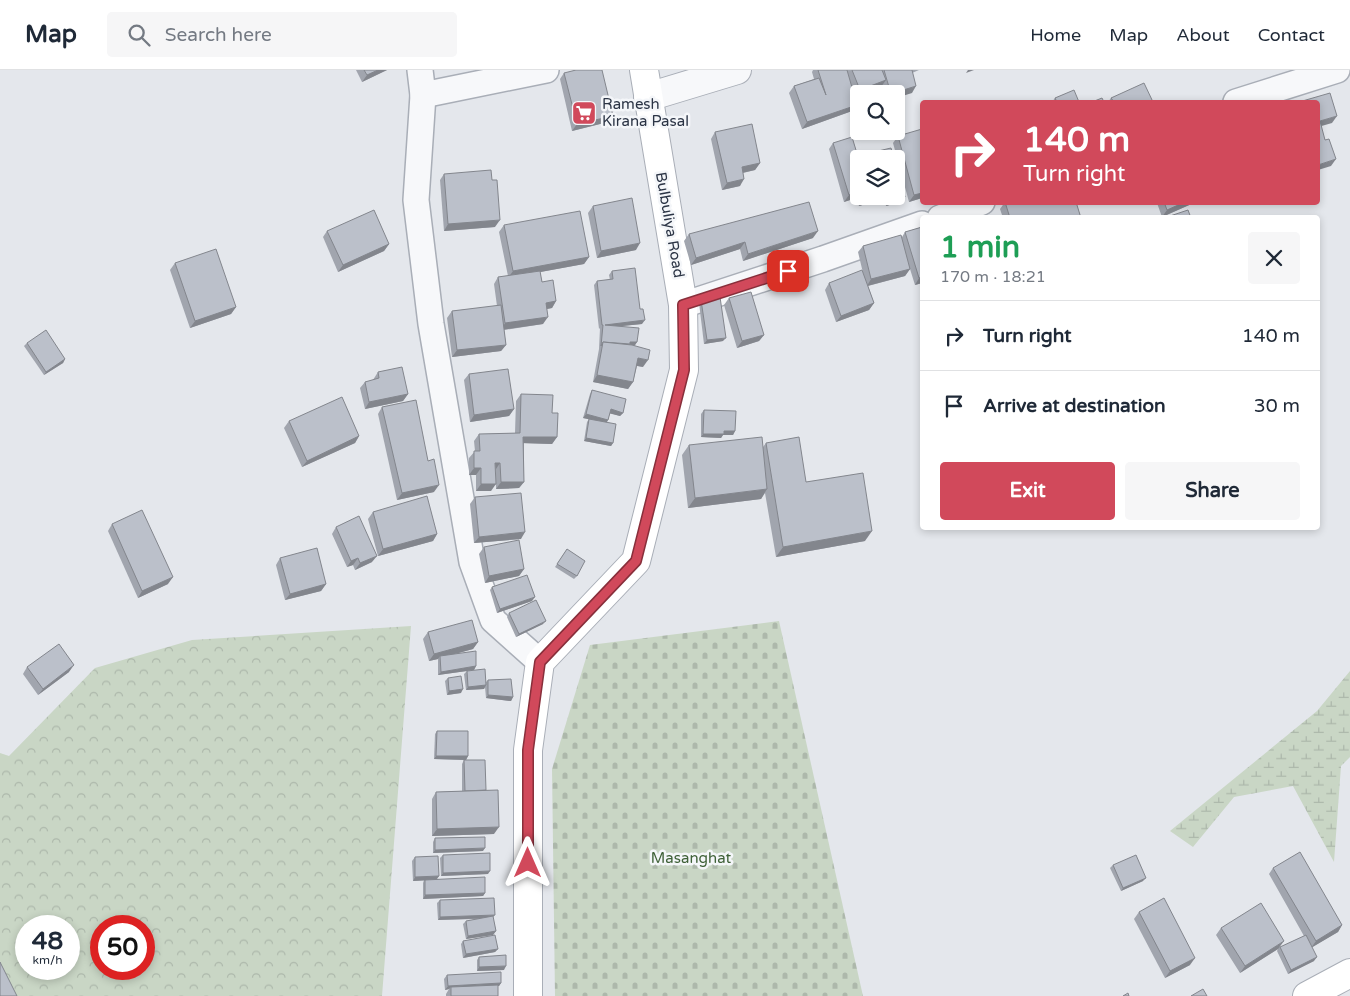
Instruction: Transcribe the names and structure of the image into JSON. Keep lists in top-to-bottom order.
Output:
{
  "streets": {
    "main road": ["Bulbuliya Road"]
  },
  "parks": ["Masanghat"],
  "places": {
    "supermarket": ["Ramesh Kirana Pasal"]
  },
  "page": {
    "header": "Map",
    "search": "Search here",
    "nav": [
      "Home",
      "Map",
      "About",
      "Contact"
    ],
    "turn": ["140 m", "Turn right"],
    "heading": ["1 min", "170 m · 18:21"],
    "list": [
      {
        "name": "Turn right",
        "value": "140 m"
      },
      {
        "name": "Arrive at destination",
        "value": "30 m"
      }
    ],
    "buttons": ["Exit", "Share"],
    "speed": "48 km/h",
    "limit": "50"
  }
}
